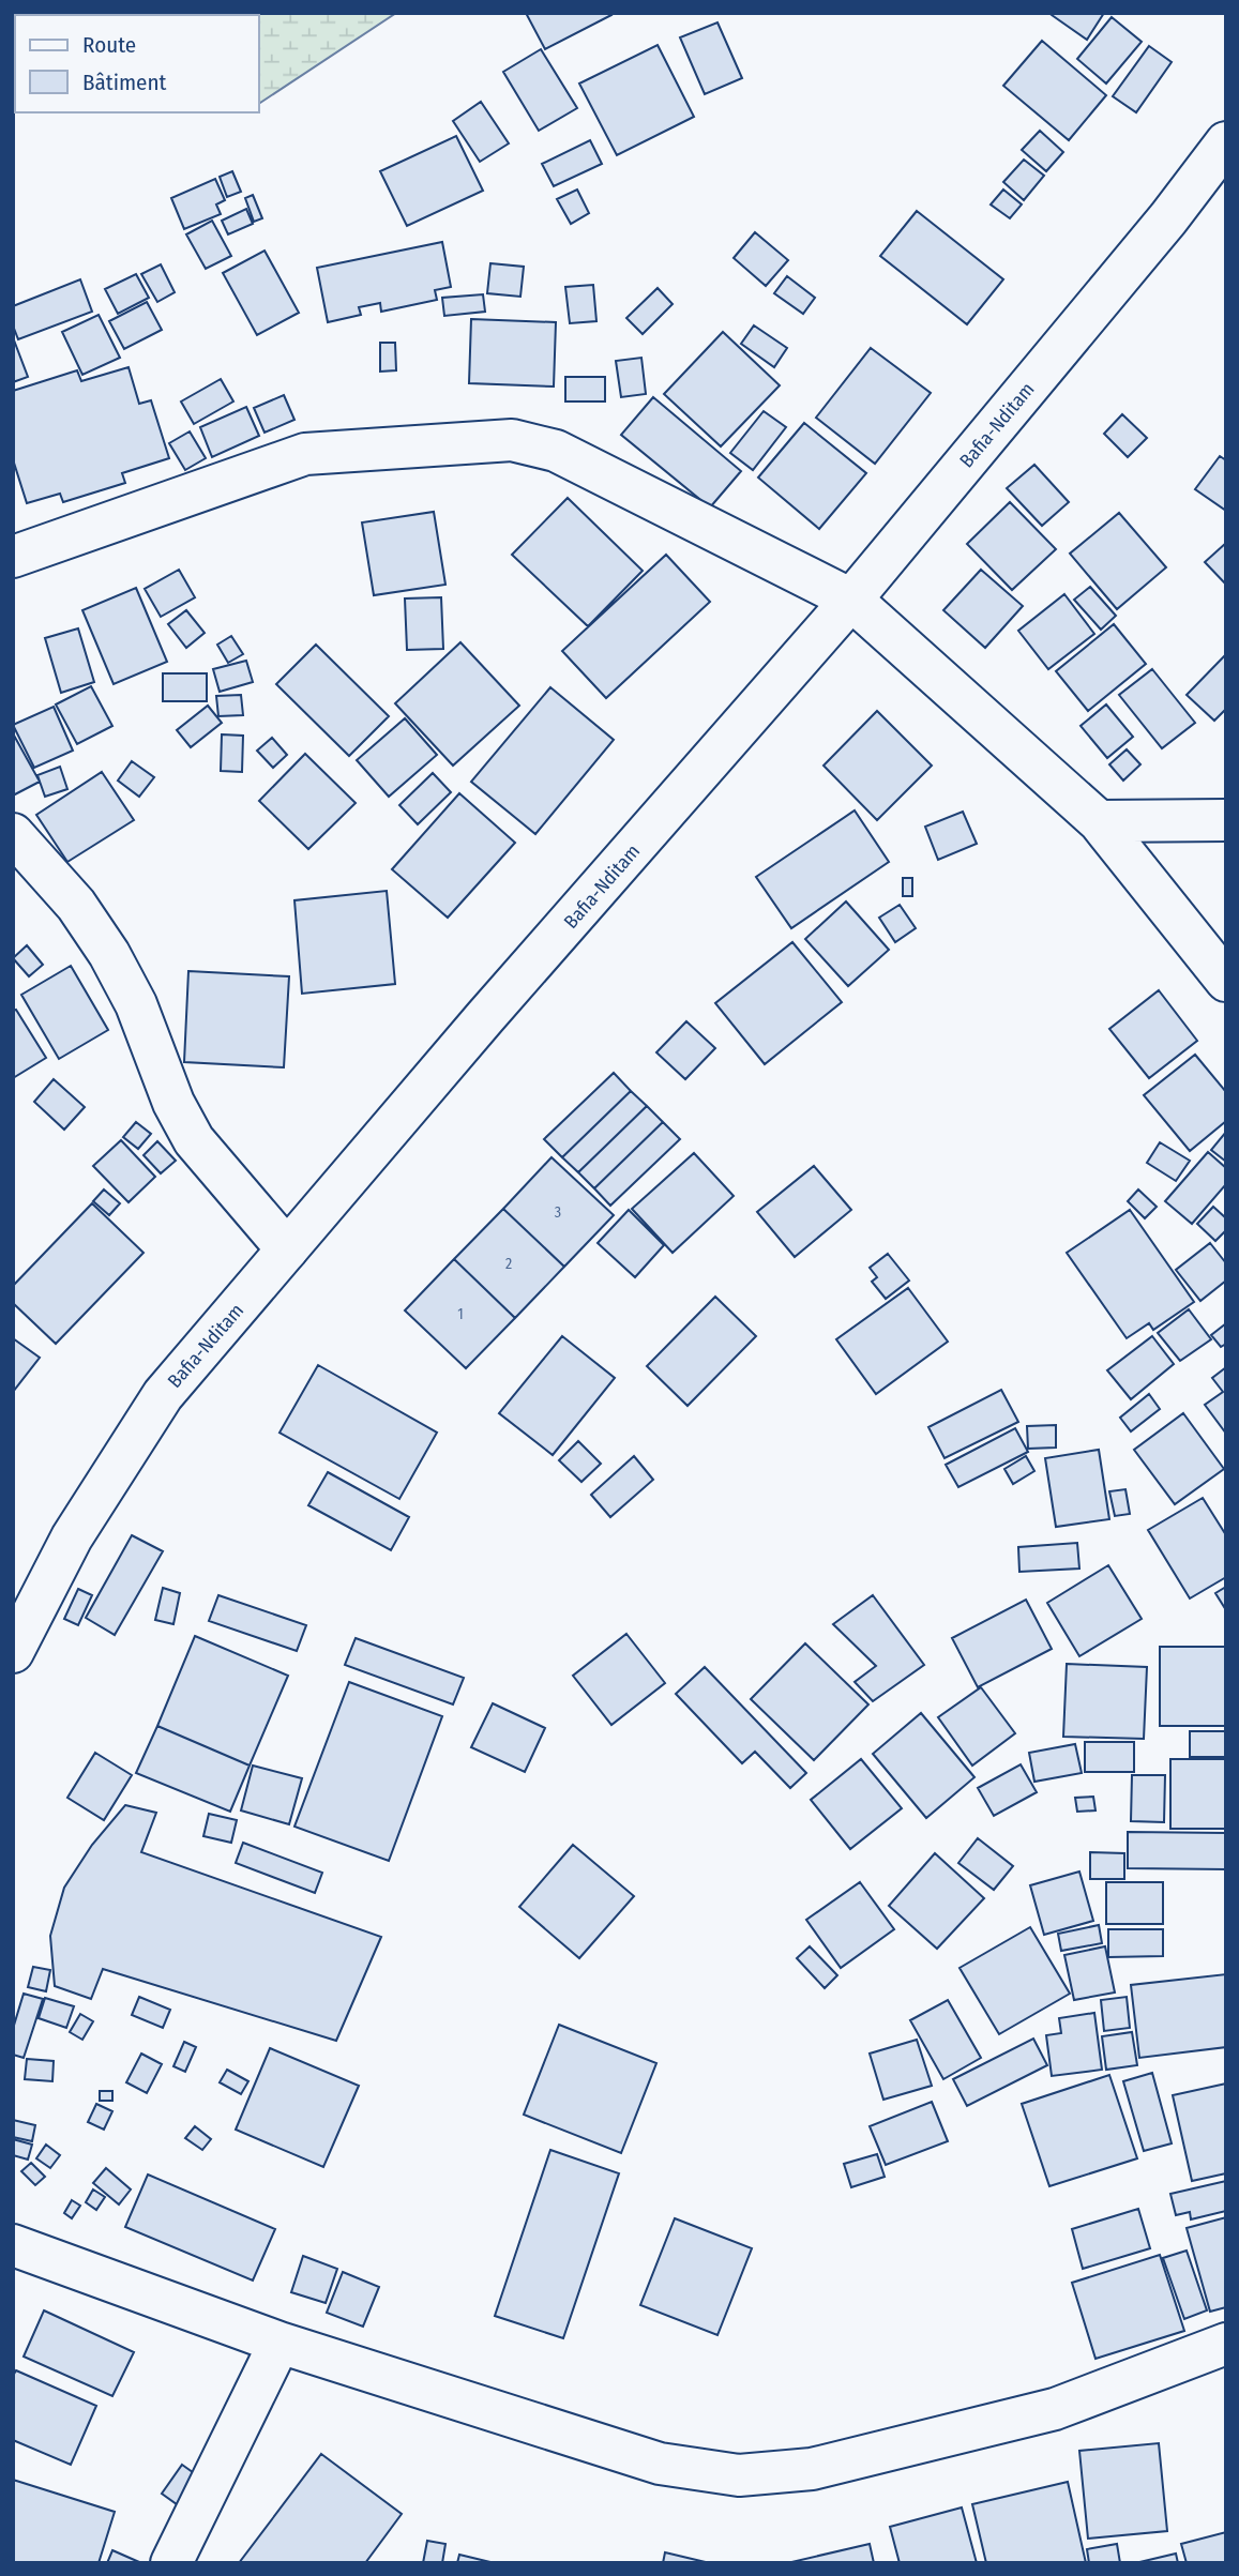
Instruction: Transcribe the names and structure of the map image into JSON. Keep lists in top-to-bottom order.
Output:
{
  "streets": {
    "street": ["Bafia-Nditam"]
  },
  "house_numbers": ["3", "2", "1"],
  "legend": ["Route", "Bâtiment"]
}
